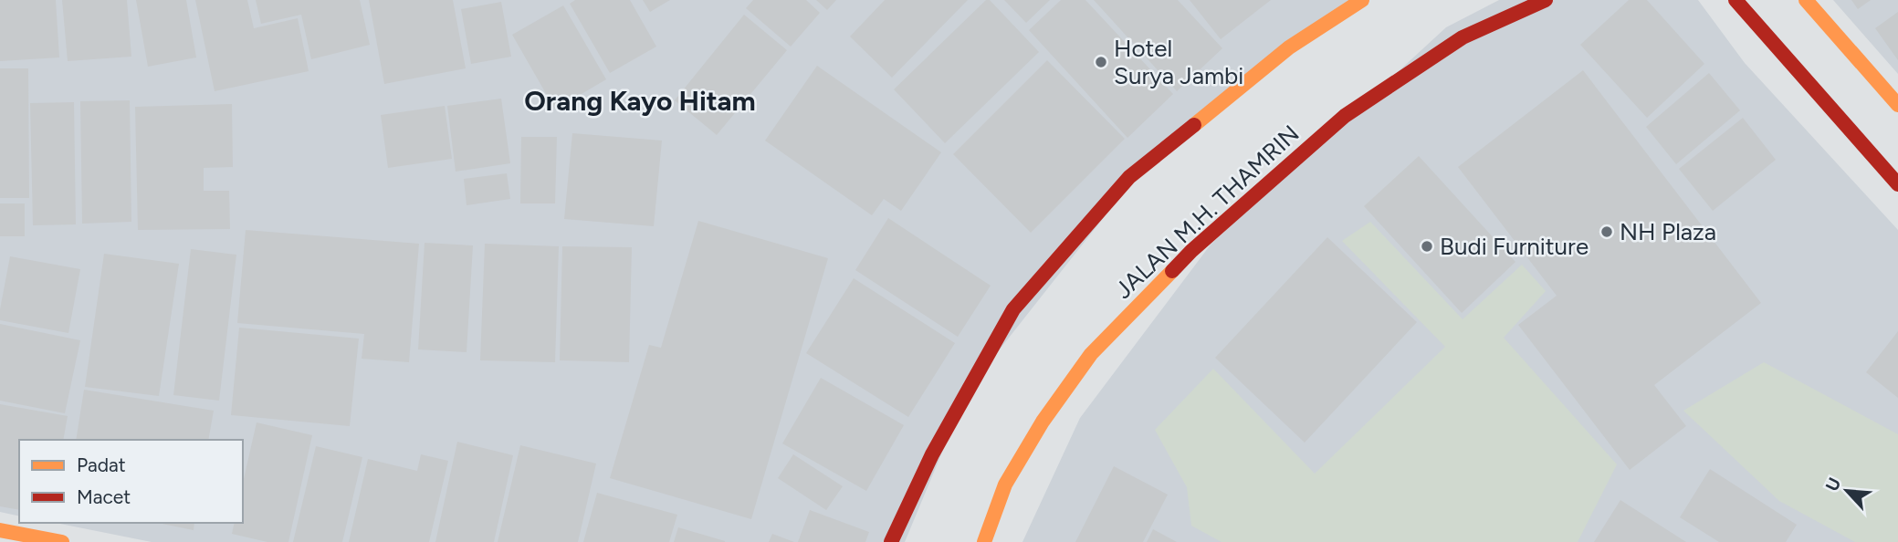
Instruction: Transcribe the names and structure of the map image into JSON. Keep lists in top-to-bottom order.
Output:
{
  "streets": {
    "main road": ["JALAN M.H. THAMRIN"]
  },
  "districts": ["Orang Kayo Hitam"],
  "places": ["Hotel Surya Jambi", "NH Plaza", "Budi Furniture"],
  "legend": ["Padat", "Macet"],
  "north": "top left"
}
